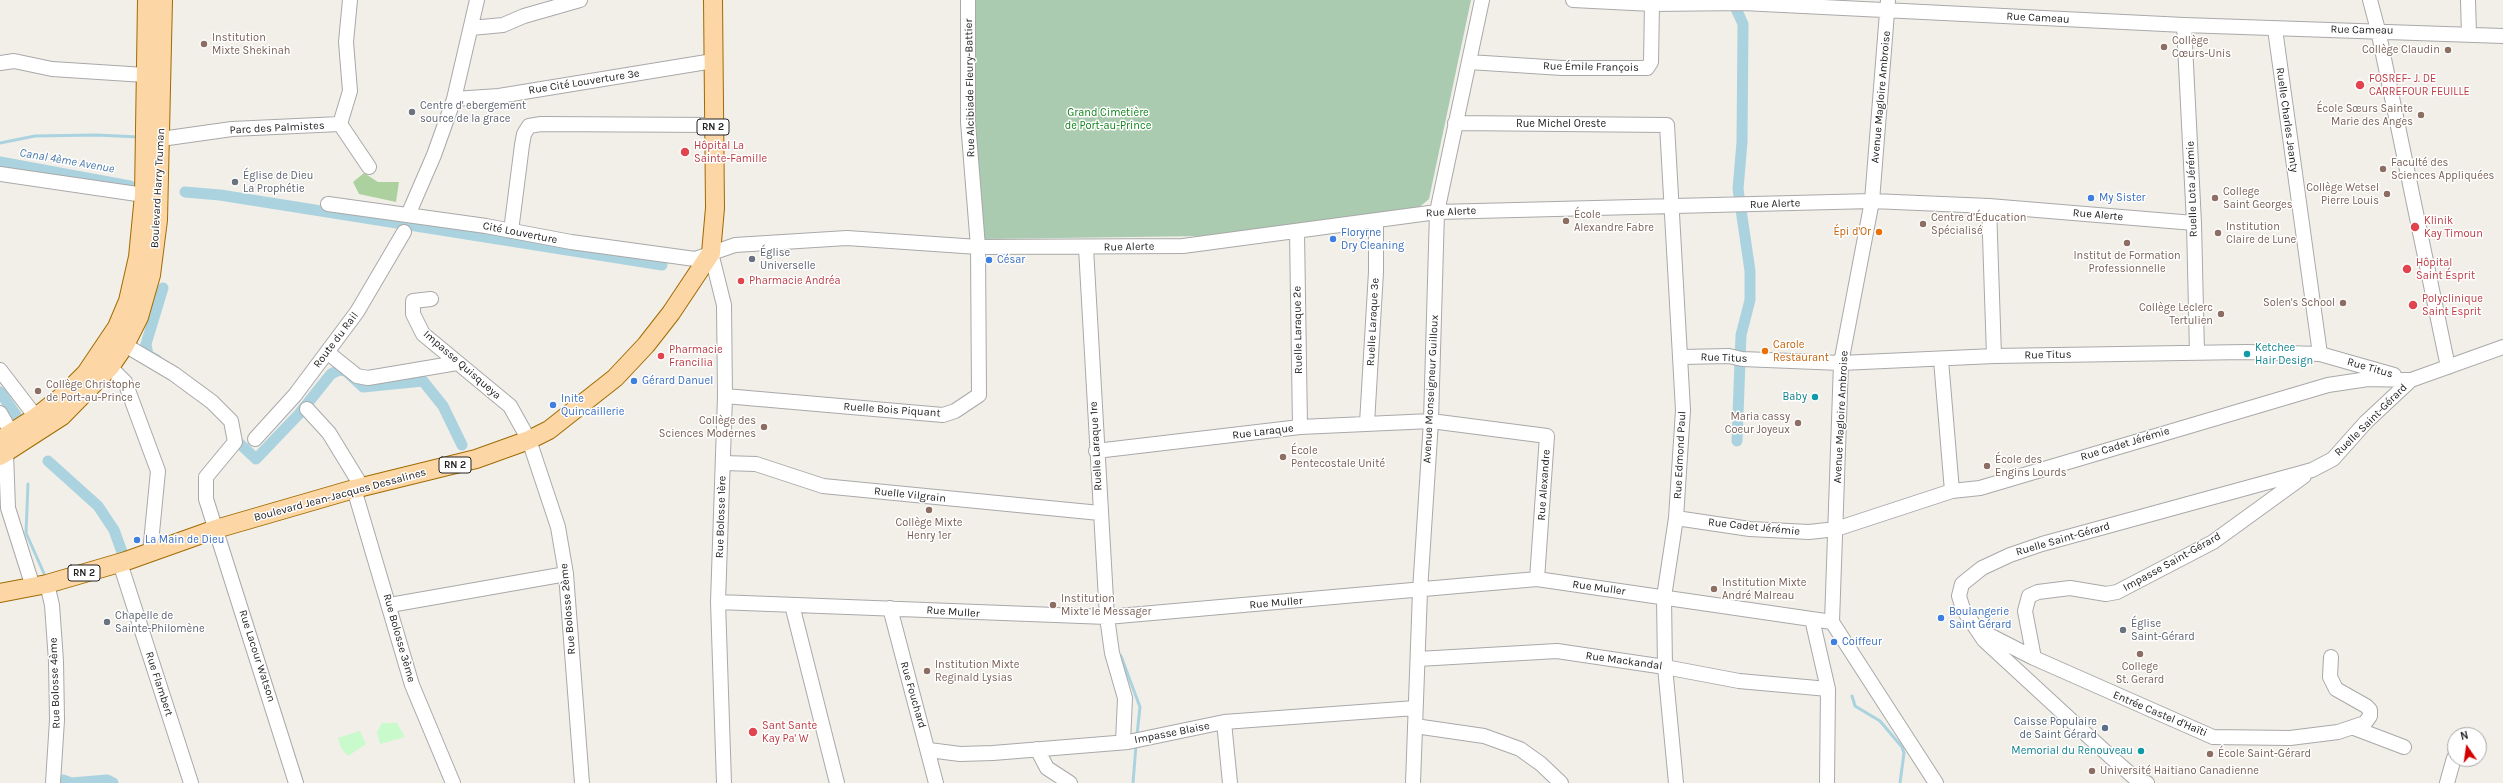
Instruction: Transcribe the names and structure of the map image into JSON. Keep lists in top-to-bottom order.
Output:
{
  "streets": {
    "main road": ["RN 2", "Boulevard Harry Truman", "Boulevard Jean-Jacques Dessalines"],
    "street": [
      "Rue Cameau",
      "Rue Émile François",
      "Rue Cité Louverture 3e",
      "Rue Alcibiade Fleury-Battier",
      "Avenue Magloire Ambroise",
      "Ruelle Charles Jeanty",
      "Rue Michel Oreste",
      "Parc des Palmistes",
      "Ruelle Lota Jérémie",
      "Rue Alerte",
      "Cité Louverture",
      "Ruelle Laraque 3e",
      "Ruelle Laraque 2e",
      "Route du Rail",
      "Rue Titus",
      "Impasse Quisqueya",
      "Avenue Monseigneur Guilloux",
      "Ruelle Bois Piquant",
      "Ruelle Saint-Gérard",
      "Rue Laraque",
      "Rue Cadet Jérémie",
      "Ruelle Laraque 1re",
      "Rue Edmond Paul",
      "Rue Alexandre",
      "Ruelle Vilgrain",
      "Rue Bolosse 1ère",
      "Impasse Saint-Gérard",
      "Rue Muller",
      "Rue Bolosse 2ème",
      "Rue Bolosse 3ème",
      "Rue Lacour Watson",
      "Rue Mackandal",
      "Rue Bolosse 4ème",
      "Rue Flambert",
      "Rue Fouchard",
      "Entrée Castel d'Haïti",
      "Impasse Blaise"
    ]
  },
  "crossings": [
    ["Rue Cameau", "Rue Émile François"],
    ["Rue Cameau", "Avenue Magloire Ambroise"],
    ["Rue Cameau", "Ruelle Charles Jeanty"],
    ["Rue Cameau", "Ruelle Lota Jérémie"],
    ["Rue Émile François", "Avenue Monseigneur Guilloux"],
    ["Rue Cité Louverture 3e", "Boulevard Jean-Jacques Dessalines"],
    ["Rue Alcibiade Fleury-Battier", "Rue Alerte"],
    ["Rue Alcibiade Fleury-Battier", "Ruelle Bois Piquant"],
    ["Avenue Magloire Ambroise", "Rue Alerte"],
    ["Avenue Magloire Ambroise", "Rue Titus"],
    ["Avenue Magloire Ambroise", "Rue Cadet Jérémie"],
    ["Avenue Magloire Ambroise", "Rue Muller"],
    ["Ruelle Charles Jeanty", "Rue Titus"],
    ["Rue Michel Oreste", "Avenue Monseigneur Guilloux"],
    ["Rue Michel Oreste", "Rue Edmond Paul"],
    ["Parc des Palmistes", "Boulevard Harry Truman"],
    ["Boulevard Harry Truman", "Rue Lacour Watson"],
    ["Boulevard Harry Truman", "Rue Bolosse 4ème"],
    ["Ruelle Lota Jérémie", "Rue Alerte"],
    ["Ruelle Lota Jérémie", "Rue Titus"],
    ["Rue Alerte", "Cité Louverture"],
    ["Rue Alerte", "Ruelle Laraque 3e"],
    ["Rue Alerte", "Ruelle Laraque 2e"],
    ["Rue Alerte", "Avenue Monseigneur Guilloux"],
    ["Rue Alerte", "Ruelle Bois Piquant"],
    ["Rue Alerte", "Ruelle Laraque 1re"],
    ["Rue Alerte", "Rue Edmond Paul"],
    ["Rue Alerte", "Boulevard Jean-Jacques Dessalines"],
    ["Rue Alerte", "Rue Bolosse 1ère"],
    ["Cité Louverture", "Boulevard Jean-Jacques Dessalines"],
    ["Cité Louverture", "Rue Bolosse 1ère"],
    ["Ruelle Laraque 3e", "Rue Laraque"],
    ["Ruelle Laraque 2e", "Rue Laraque"],
    ["Rue Titus", "Ruelle Saint-Gérard"],
    ["Rue Titus", "Rue Cadet Jérémie"],
    ["Rue Titus", "Rue Edmond Paul"],
    ["Impasse Quisqueya", "Boulevard Jean-Jacques Dessalines"],
    ["Impasse Quisqueya", "Rue Bolosse 2ème"],
    ["Avenue Monseigneur Guilloux", "Rue Laraque"],
    ["Avenue Monseigneur Guilloux", "Rue Alexandre"],
    ["Avenue Monseigneur Guilloux", "Rue Muller"],
    ["Avenue Monseigneur Guilloux", "Rue Mackandal"],
    ["Avenue Monseigneur Guilloux", "Impasse Blaise"],
    ["Ruelle Bois Piquant", "Rue Bolosse 1ère"],
    ["Ruelle Saint-Gérard", "Rue Cadet Jérémie"],
    ["Ruelle Saint-Gérard", "Impasse Saint-Gérard"],
    ["Ruelle Saint-Gérard", "Entrée Castel d'Haïti"],
    ["Rue Laraque", "Ruelle Laraque 1re"],
    ["Rue Laraque", "Rue Alexandre"],
    ["Rue Cadet Jérémie", "Rue Edmond Paul"],
    ["Ruelle Laraque 1re", "Ruelle Vilgrain"],
    ["Ruelle Laraque 1re", "Rue Muller"],
    ["Ruelle Laraque 1re", "Impasse Blaise"],
    ["Rue Edmond Paul", "Rue Muller"],
    ["Rue Edmond Paul", "Rue Mackandal"],
    ["Rue Alexandre", "Rue Muller"],
    ["Boulevard Jean-Jacques Dessalines", "Rue Bolosse 1ère"],
    ["Boulevard Jean-Jacques Dessalines", "Rue Bolosse 2ème"],
    ["Boulevard Jean-Jacques Dessalines", "Rue Bolosse 3ème"],
    ["Boulevard Jean-Jacques Dessalines", "Rue Lacour Watson"],
    ["Boulevard Jean-Jacques Dessalines", "Rue Bolosse 4ème"],
    ["Boulevard Jean-Jacques Dessalines", "Rue Flambert"],
    ["Ruelle Vilgrain", "Rue Bolosse 1ère"],
    ["Rue Bolosse 1ère", "Rue Muller"],
    ["Impasse Saint-Gérard", "Entrée Castel d'Haïti"],
    ["Rue Muller", "Rue Fouchard"],
    ["Rue Fouchard", "Impasse Blaise"]
  ],
  "water": ["Canal 4ème Avenue"],
  "parks": ["Grand Cimetière de Port-au-Prince"],
  "places": [
    "Institution Mixte Shekinah",
    "Collège Cœurs-Unis",
    "Collège Claudin",
    "FOSREF- J. DE CARREFOUR FEUILLE",
    "Centre d' ebergement source de la grace",
    "École Sœurs Sainte Marie des Anges",
    "Hôpital La Sainte-Famille",
    "Faculté des Sciences Appliquées",
    "Église de Dieu La Prophétie",
    "Collège Wetsel Pierre Louis",
    "My Sister",
    "College Saint Georges",
    "École Alexandre Fabre",
    "Centre d’Éducation Spécialisé",
    "Klinik Kay Timoun",
    "Épi d'Or",
    "Institution Claire de Lune",
    "Floryrne Dry Cleaning",
    "Institut de Formation Professionnelle",
    "Église Universelle",
    "César",
    "Hôpital Saint Ésprit",
    "Pharmacie Andréa",
    "Solen's School",
    "Polyclinique Saint Esprit",
    "Collège Leclerc Tertulien",
    "Carole Restaurant",
    "Ketchee Hair Design",
    "Pharmacie Francilia",
    "Gérard Danuel",
    "Collège Christophe de Port-au-Prince",
    "Baby",
    "Inite Quincaillerie",
    "Maria cassy Coeur Joyeux",
    "Collège des Sciences Modernes",
    "École Pentecostale Unité",
    "École des Engins Lourds",
    "Collège Mixte Henry 1er",
    "La Main de Dieu",
    "Institution Mixte André Malreau",
    "Institution Mixte le Messager",
    "Boulangerie Saint Gérard",
    "Chapelle de Sainte-Philomène",
    "Église Saint-Gérard",
    "Coiffeur",
    "College St. Gerard",
    "Institution Mixte Reginald Lysias",
    "Caisse Populaire de Saint Gérard",
    "Sant Sante Kay Pa' W",
    "Memorial du Renouveau",
    "École Saint-Gérard",
    "Université Haitiano Canadienne"
  ],
  "north": "top"
}
